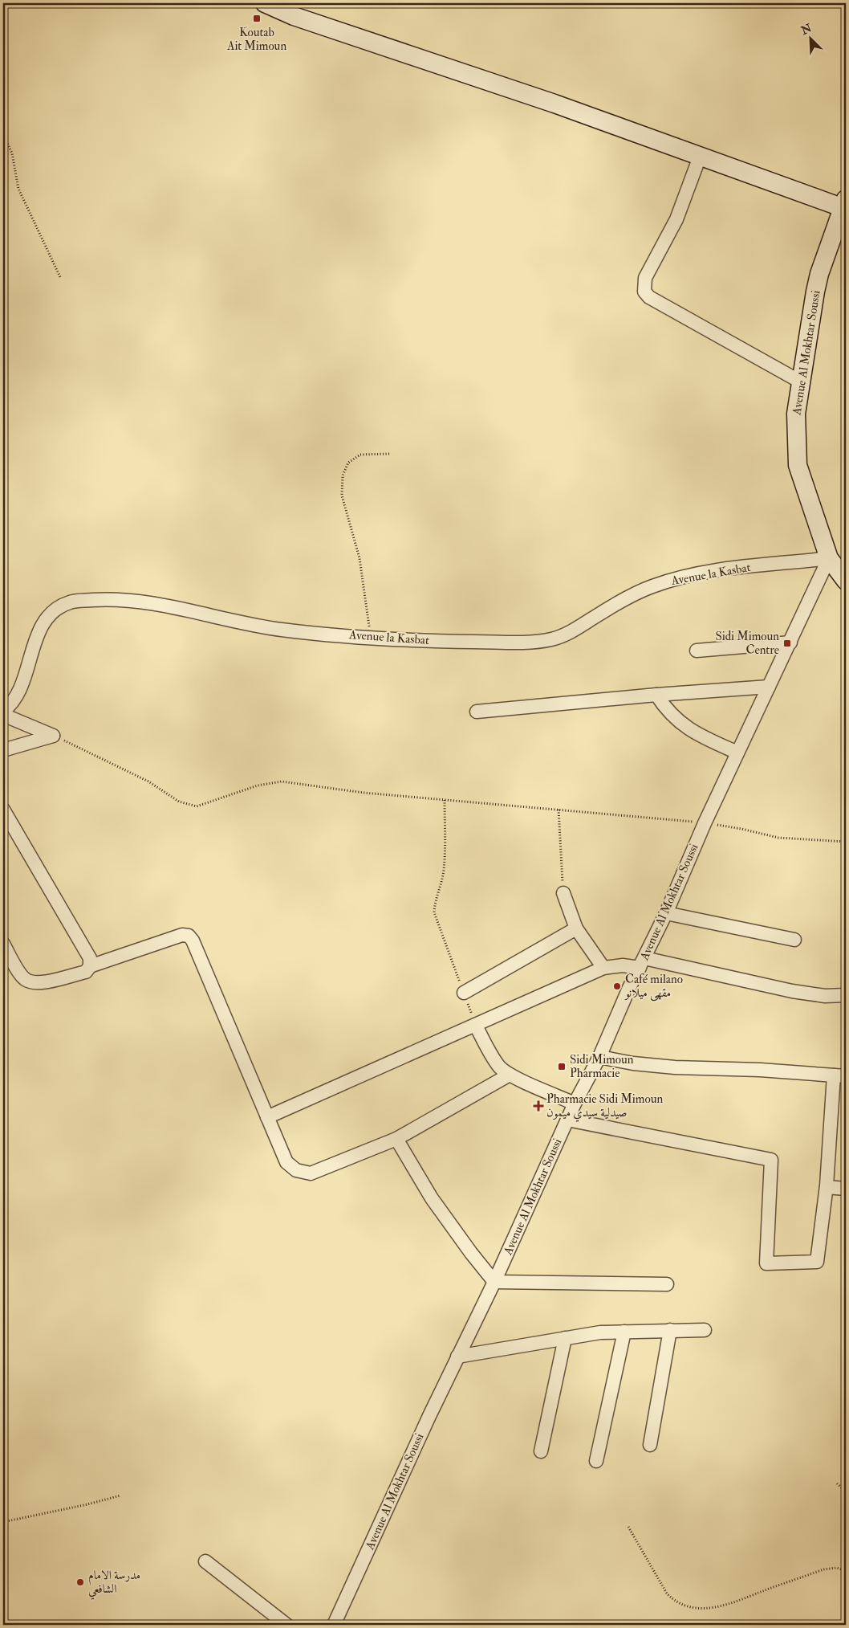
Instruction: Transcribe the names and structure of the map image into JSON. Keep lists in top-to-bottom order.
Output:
{
  "streets": {
    "street": ["Avenue Al Mokhtar Soussi", "Avenue la Kasbat"]
  },
  "crossings": [
    ["Avenue Al Mokhtar Soussi", "Avenue la Kasbat"]
  ],
  "places": {
    "transit": ["Koutab Ait Mimoun", "Sidi Mimoun Centre", "Sidi Mimoun Pharmacie"],
    "other": ["Café milano مقهى ميلانو", "مدرسة الامام الشافعي"],
    "health": ["Pharmacie Sidi Mimoun صيدلية سيدي ميمون"]
  },
  "north": "top left"
}
